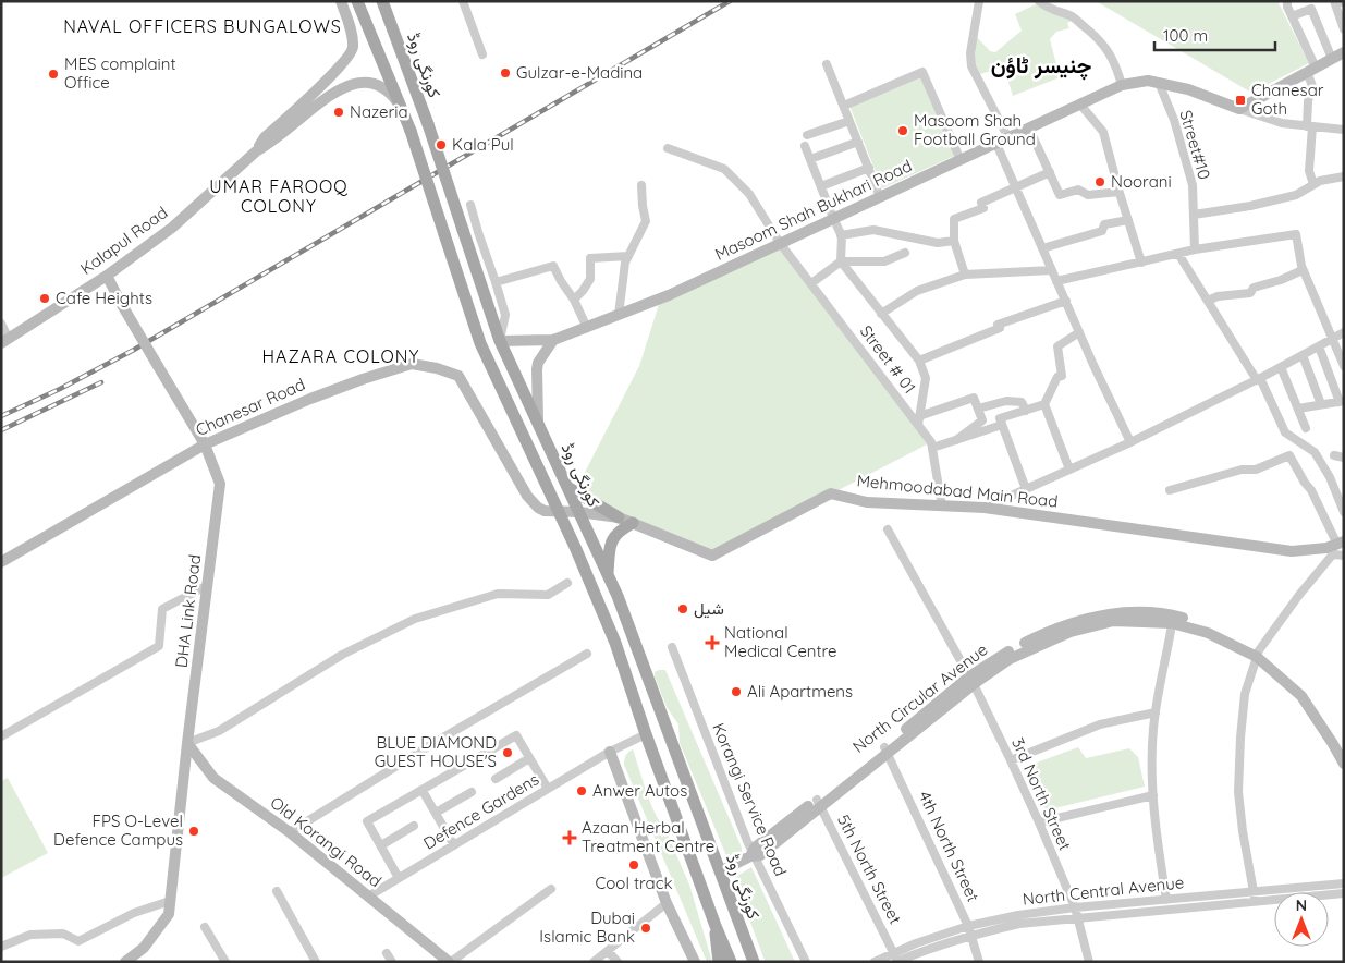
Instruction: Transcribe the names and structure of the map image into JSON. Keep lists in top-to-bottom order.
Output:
{
  "streets": {
    "main road": ["کورنگی روڈ"],
    "street": [
      "Street#10",
      "Masoom Shah Bukhari Road",
      "Kalapul Road",
      "Street # 01",
      "Chanesar Road",
      "Mehmoodabad Main Road",
      "DHA Link Road",
      "North Circular Avenue",
      "3rd North Street",
      "Korangi Service Road",
      "Defence Gardens",
      "Old Korangi Road",
      "4th North Street",
      "5th North Street",
      "North Central Avenue"
    ]
  },
  "crossings": [
    ["کورنگی روڈ", "Masoom Shah Bukhari Road"],
    ["کورنگی روڈ", "Chanesar Road"],
    ["کورنگی روڈ", "Mehmoodabad Main Road"],
    ["کورنگی روڈ", "North Circular Avenue"],
    ["Street#10", "Masoom Shah Bukhari Road"],
    ["Masoom Shah Bukhari Road", "Street # 01"],
    ["Kalapul Road", "DHA Link Road"],
    ["Street # 01", "Mehmoodabad Main Road"],
    ["Chanesar Road", "Mehmoodabad Main Road"],
    ["Chanesar Road", "DHA Link Road"],
    ["DHA Link Road", "Old Korangi Road"],
    ["North Circular Avenue", "3rd North Street"],
    ["North Circular Avenue", "Korangi Service Road"],
    ["North Circular Avenue", "4th North Street"],
    ["North Circular Avenue", "5th North Street"],
    ["3rd North Street", "North Central Avenue"],
    ["Defence Gardens", "Old Korangi Road"],
    ["4th North Street", "North Central Avenue"],
    ["5th North Street", "North Central Avenue"]
  ],
  "districts": [
    "NAVAL OFFICERS BUNGALOWS",
    "چنیسر ٹاؤن",
    "UMAR FAROOQ COLONY",
    "HAZARA COLONY"
  ],
  "places": {
    "other": [
      "Gulzar-e-Madina",
      "MES complaint Office",
      "Nazeria",
      "Masoom Shah Football Ground",
      "Kala Pul",
      "Noorani",
      "Cafe Heights",
      "شیل",
      "Ali Apartmens",
      "BLUE DIAMOND GUEST HOUSE'S",
      "Anwer Autos",
      "FPS O-Level Defence Campus",
      "Cool track",
      "Dubai Islamic Bank"
    ],
    "transit": ["Chanesar Goth"],
    "health": ["National Medical Centre", "Azaan Herbal Treatment Centre"]
  },
  "scale_bar": "100 m",
  "north": "top"
}
